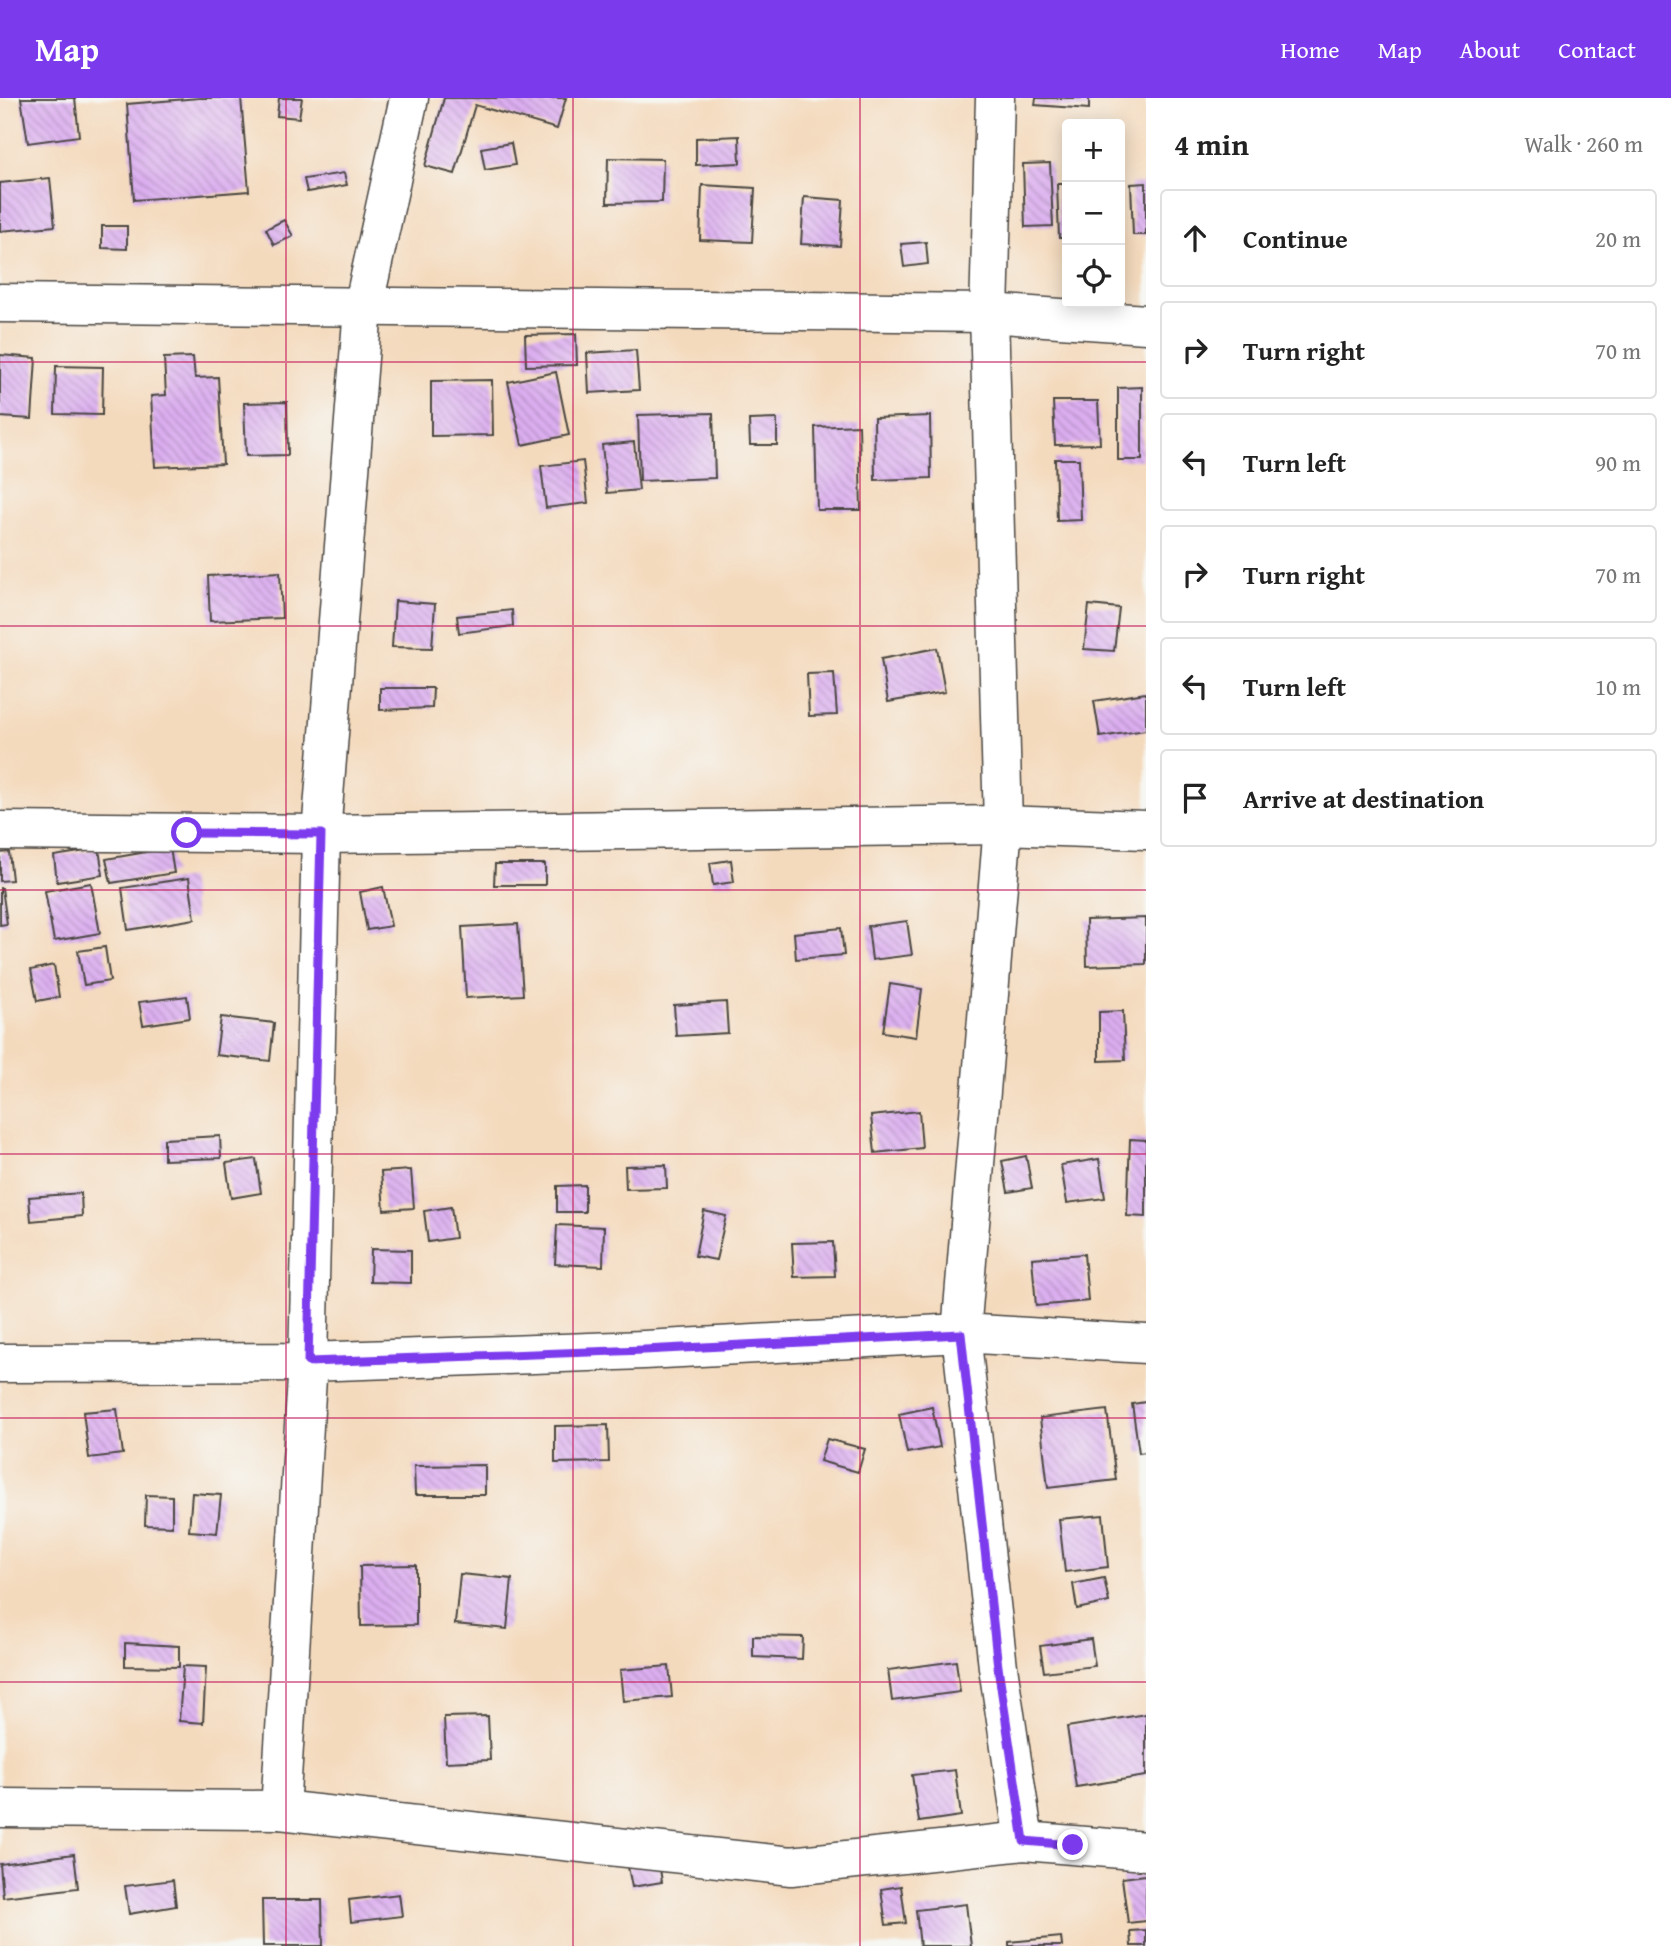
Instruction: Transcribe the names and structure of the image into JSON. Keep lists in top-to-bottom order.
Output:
{
  "page": {
    "header": "Map",
    "nav": [
      "Home",
      "Map",
      "About",
      "Contact"
    ],
    "heading": ["4 min", "Walk · 260 m"],
    "map_buttons": ["+", "−"],
    "list": [
      ["Continue", "20 m"],
      ["Turn right", "70 m"],
      ["Turn left", "90 m"],
      ["Turn right", "70 m"],
      ["Turn left", "10 m"],
      "Arrive at destination"
    ]
  }
}
